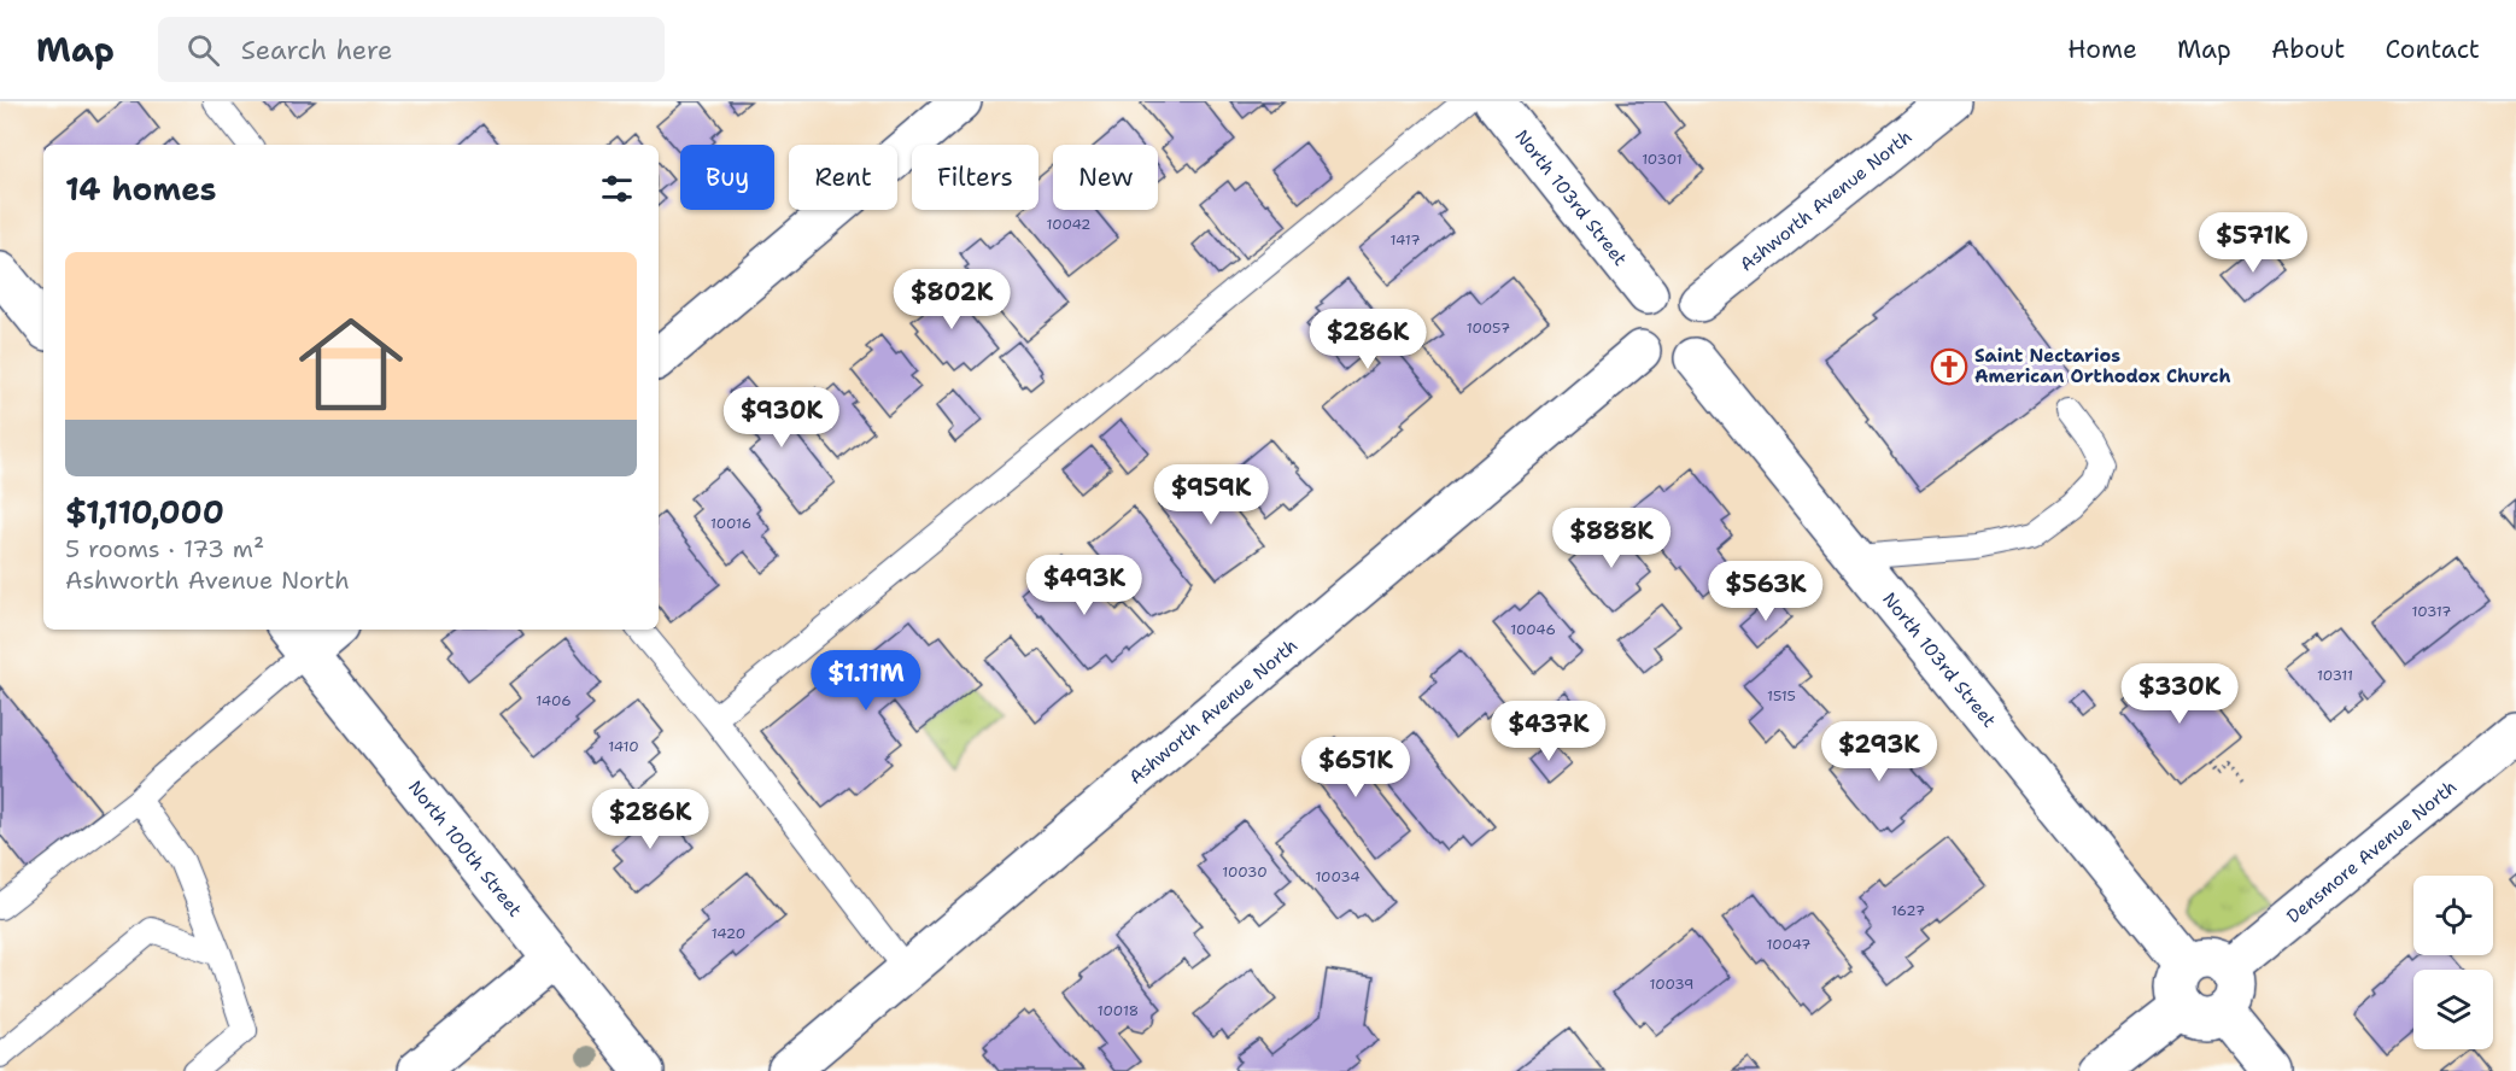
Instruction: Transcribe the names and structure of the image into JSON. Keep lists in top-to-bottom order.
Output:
{
  "streets": {
    "street": [
      "North 103rd Street",
      "Ashworth Avenue North",
      "North 100th Street",
      "Densmore Avenue North"
    ]
  },
  "crossings": [
    ["North 103rd Street", "Ashworth Avenue North"],
    ["North 103rd Street", "Densmore Avenue North"]
  ],
  "places": {
    "church": ["Saint Nectarios American Orthodox Church"]
  },
  "house_numbers": [
    "10301",
    "10042",
    "1417",
    "10057",
    "10016",
    "10317",
    "10046",
    "10311",
    "1515",
    "1406",
    "1410",
    "10030",
    "10034",
    "1627",
    "1420",
    "10047",
    "10039",
    "10018"
  ],
  "page": {
    "header": "Map",
    "search": "Search here",
    "nav": [
      "Home",
      "Map",
      "About",
      "Contact"
    ],
    "chip": [
      "Buy",
      "Rent",
      "Filters",
      "New"
    ],
    "heading": "14 homes",
    "price": [
      "$571K",
      "$802K",
      "$286K",
      "$930K",
      "$959K",
      "$888K",
      "$493K",
      "$563K",
      "$1.11M",
      "$330K",
      "$437K",
      "$293K",
      "$651K",
      "$286K"
    ],
    "list": [
      {
        "name": "$1,110,000",
        "note": "5 rooms · 173 m² · Ashworth Avenue North"
      }
    ]
  }
}
